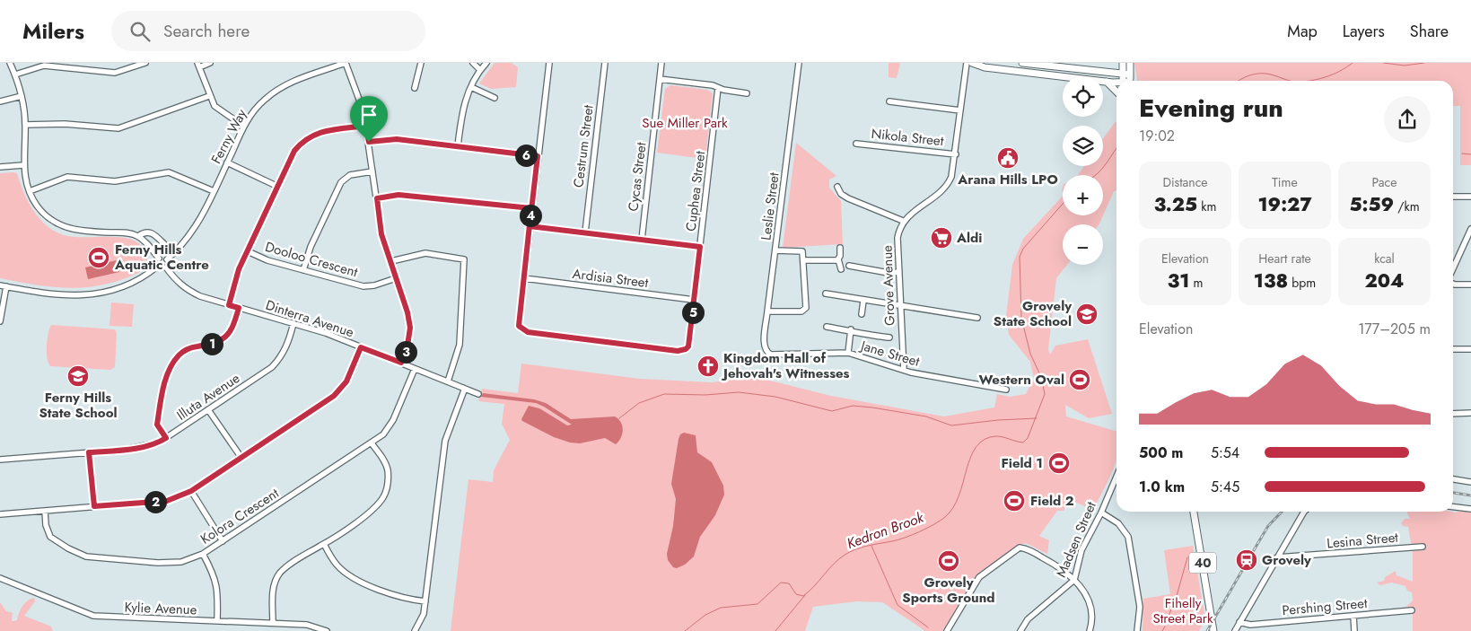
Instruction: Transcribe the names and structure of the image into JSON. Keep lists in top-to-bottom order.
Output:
{
  "streets": {
    "main road": ["40"],
    "street": [
      "Ferny Way",
      "Nikola Street",
      "Cestrum Street",
      "Cycas Street",
      "Cuphea Street",
      "Leslie Street",
      "Dooloo Crescent",
      "Ardisia Street",
      "Grove Avenue",
      "Dinterra Avenue",
      "Jane Street",
      "Illuta Avenue",
      "Kolora Crescent",
      "Madsen Street",
      "Lesina Street",
      "Pershing Street",
      "Kylie Avenue"
    ]
  },
  "crossings": [
    ["Ferny Way", "Dinterra Avenue"],
    ["Cuphea Street", "Ardisia Street"],
    ["Leslie Street", "Jane Street"],
    ["Grove Avenue", "Jane Street"],
    ["Dinterra Avenue", "Illuta Avenue"],
    ["Dinterra Avenue", "Kolora Crescent"]
  ],
  "water": ["Kedron Brook"],
  "parks": ["Sue Miller Park", "Fihelly Street Park"],
  "places": {
    "public building": ["Arana Hills LPO"],
    "supermarket": ["Aldi"],
    "sports": [
      "Ferny Hills Aquatic Centre",
      "Western Oval",
      "Field 1",
      "Field 2",
      "Grovely Sports Ground"
    ],
    "school or university": ["Grovely State School", "Ferny Hills State School"],
    "church": ["Kingdom Hall of Jehovah's Witnesses"],
    "station": ["Grovely"]
  },
  "page": {
    "header": "Milers",
    "search": "Search here",
    "nav": ["Map", "Layers", "Share"],
    "map_buttons": ["+", "−"],
    "heading": ["Evening run", "19:02"],
    "pins": [
      "6",
      "4",
      "5",
      "1",
      "3",
      "2"
    ],
    "stats": [
      ["Distance", "3.25 km"],
      ["Time", "19:27"],
      ["Pace", "5:59 /km"],
      ["Elevation", "31 m"],
      ["Heart rate", "138 bpm"],
      ["kcal", "204"]
    ],
    "chart": ["Elevation", "177–205 m"],
    "list": [
      {
        "name": "500 m",
        "note": "5:54"
      },
      {
        "name": "1.0 km",
        "note": "5:45"
      }
    ]
  }
}
